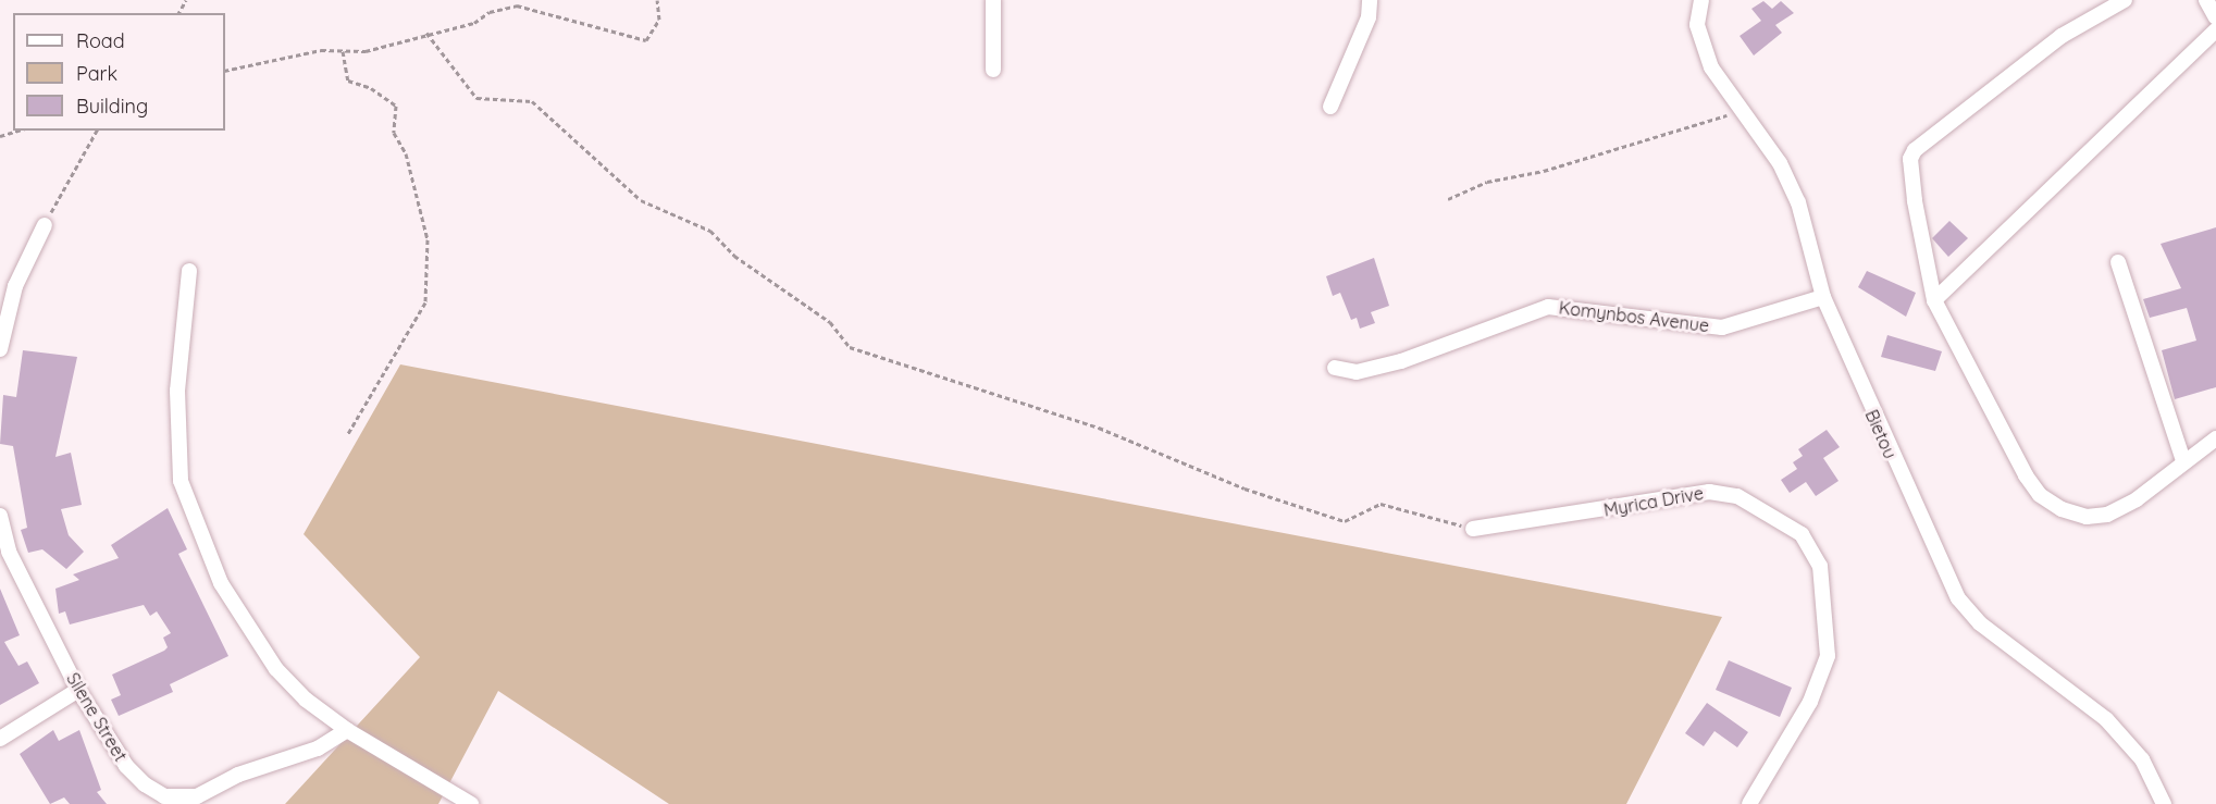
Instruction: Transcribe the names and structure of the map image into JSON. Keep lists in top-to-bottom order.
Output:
{
  "streets": {
    "street": [
      "Komynbos Avenue",
      "Bietou",
      "Myrica Drive",
      "Silene Street"
    ]
  },
  "crossings": [
    ["Komynbos Avenue", "Bietou"]
  ],
  "legend": ["Road", "Park", "Building"]
}
